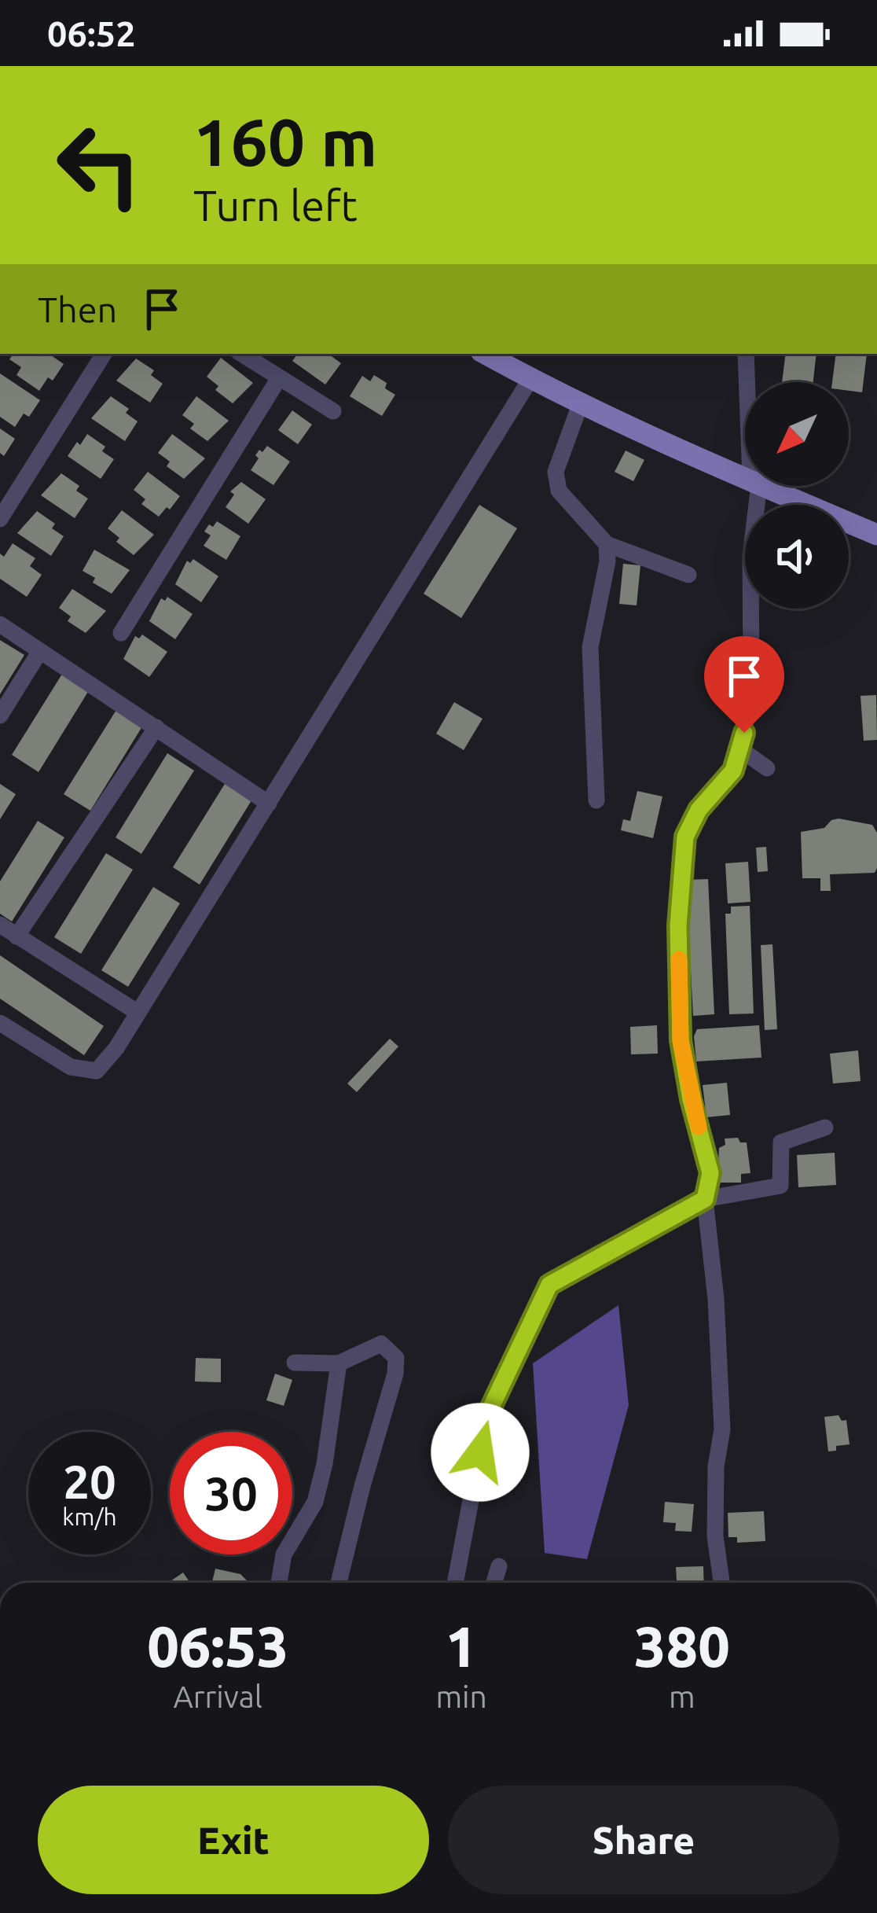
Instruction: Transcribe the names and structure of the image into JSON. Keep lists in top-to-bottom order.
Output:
{
  "north": "bottom left",
  "page": {
    "status": "06:52",
    "turn": ["160 m", "Turn left"],
    "then": "Then",
    "speed": "20 km/h",
    "limit": "30",
    "eta": [
      "06:53",
      "Arrival",
      "1",
      "min",
      "380",
      "m"
    ],
    "buttons": ["Exit", "Share"]
  }
}
